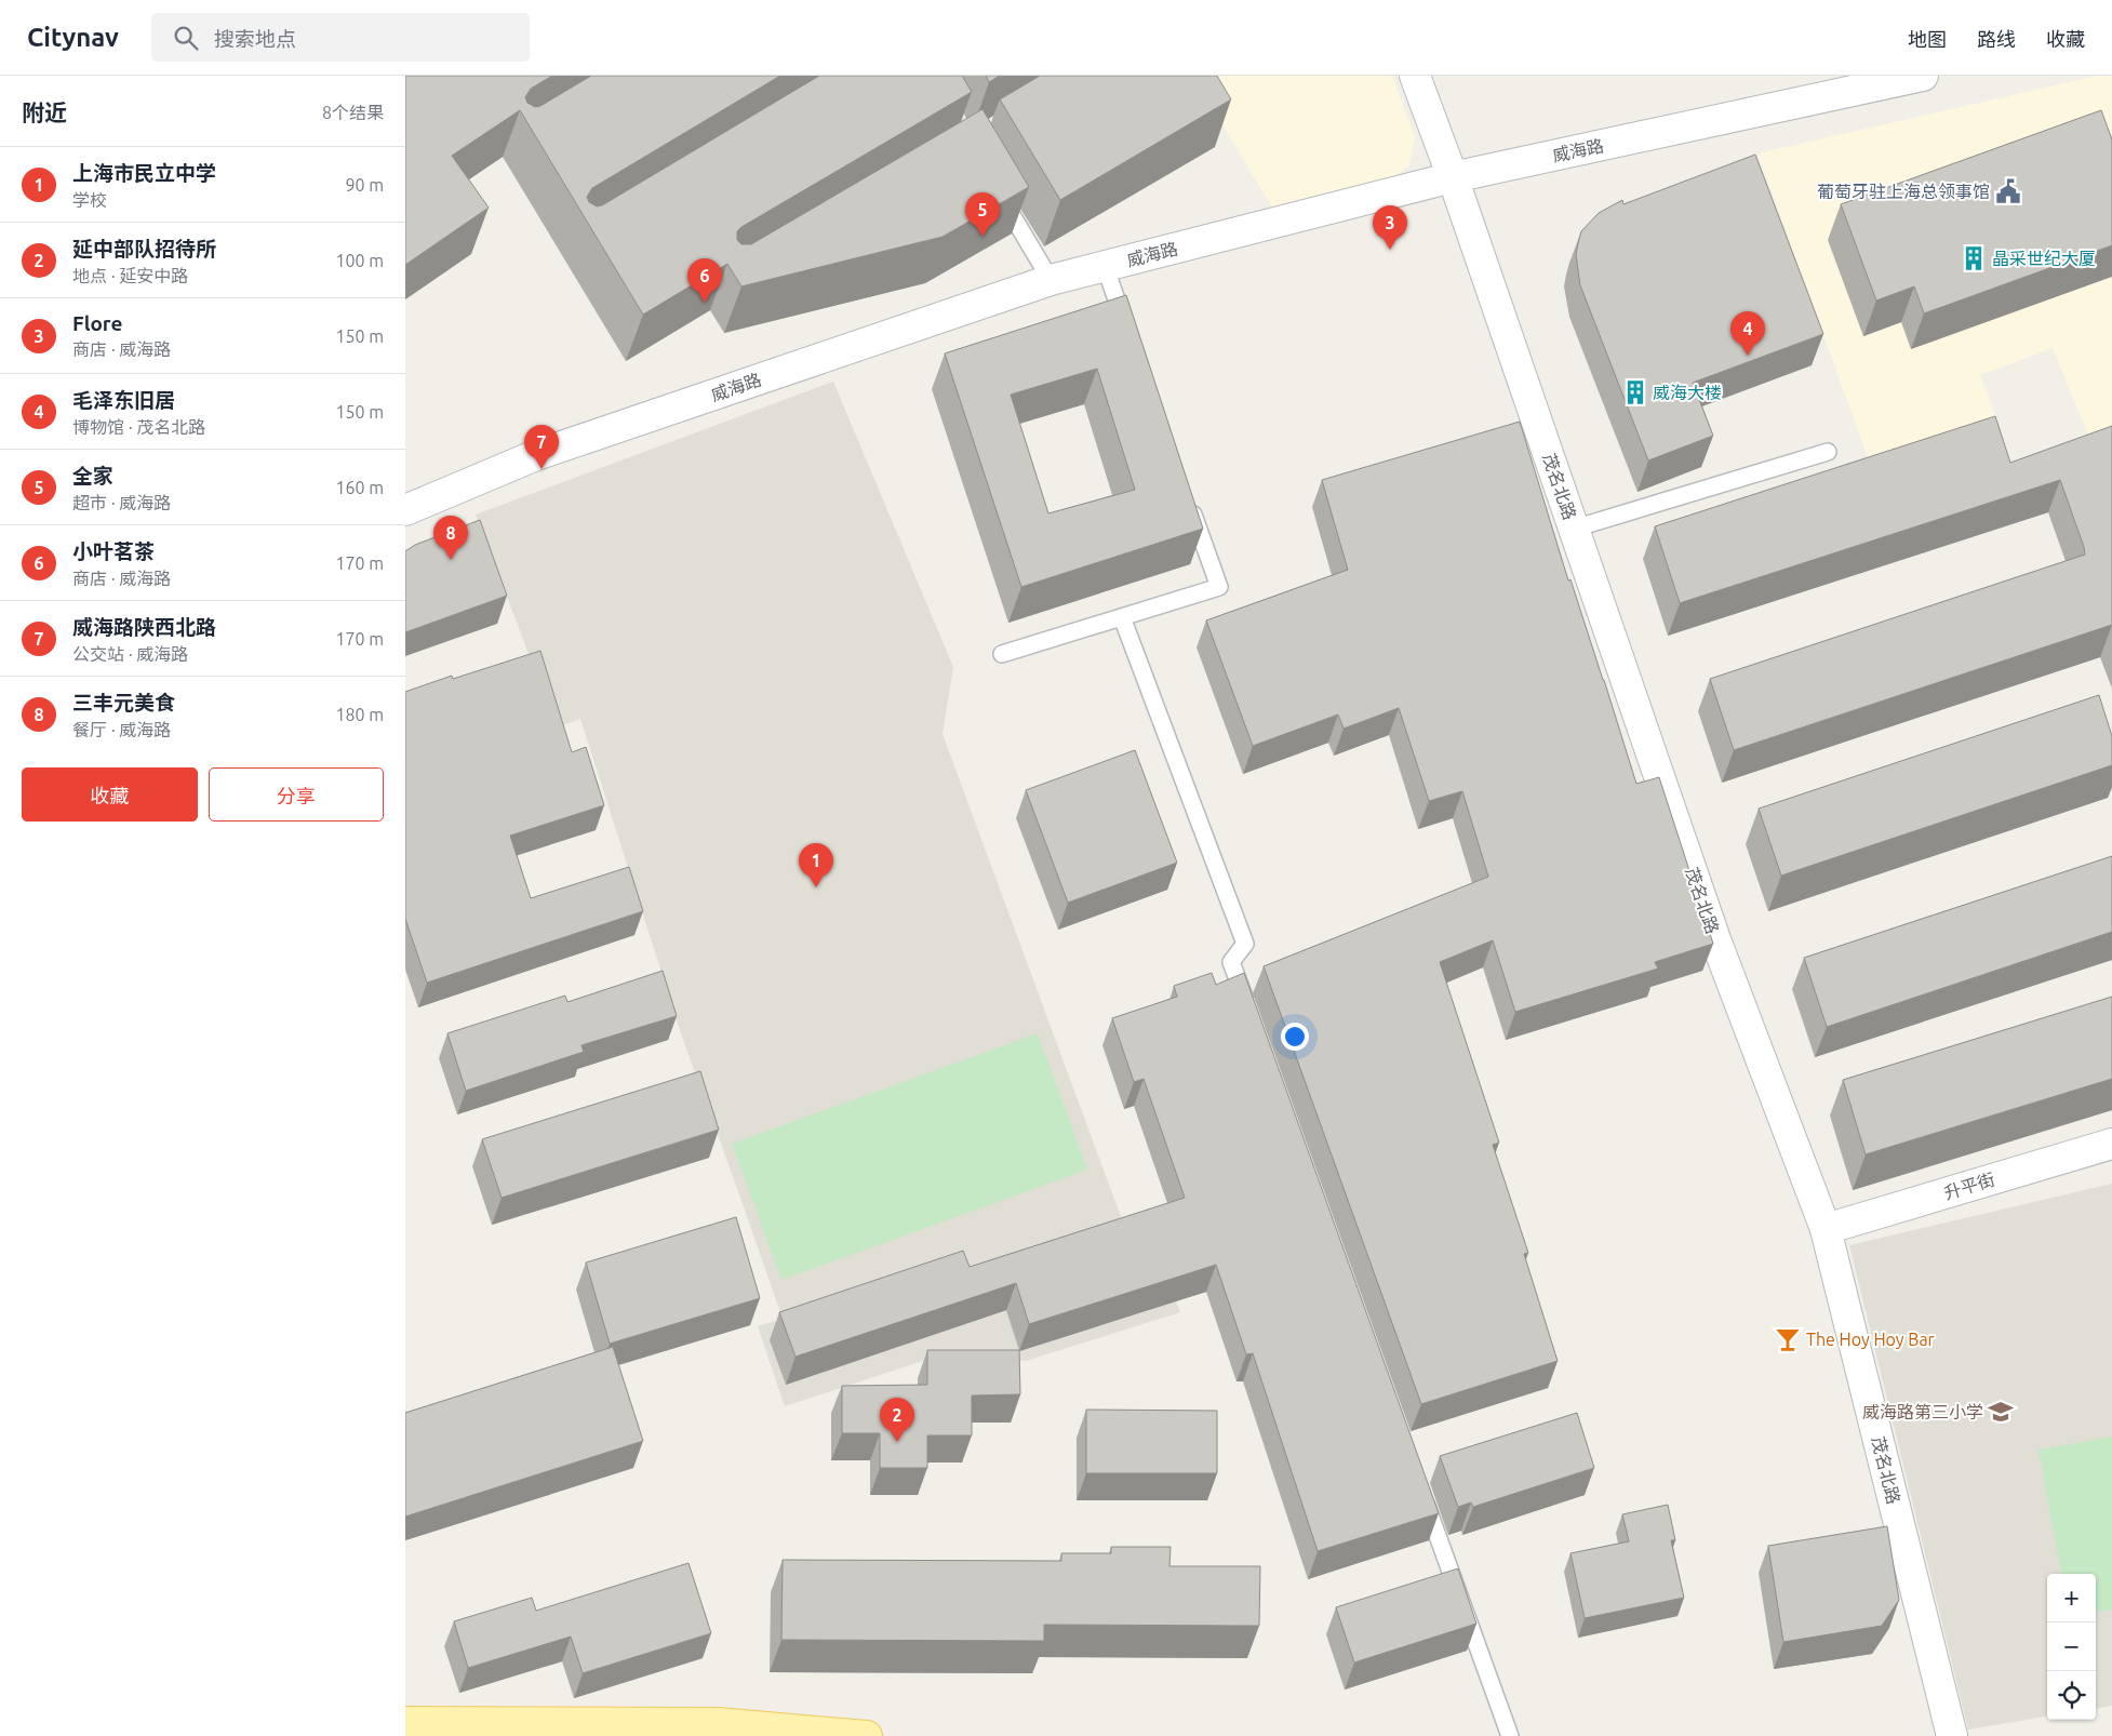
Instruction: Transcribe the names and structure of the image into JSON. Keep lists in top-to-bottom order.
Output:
{
  "streets": {
    "street": ["威海路", "茂名北路", "升平街"]
  },
  "crossings": [
    ["威海路", "茂名北路"],
    ["茂名北路", "升平街"]
  ],
  "places": {
    "public building": ["葡萄牙驻上海总领事馆"],
    "building": ["晶采世纪大厦", "威海大楼"],
    "bar": ["The Hoy Hoy Bar"],
    "school or university": ["威海路第三小学"]
  },
  "page": {
    "header": "Citynav",
    "search": "搜索地点",
    "nav": ["地图", "路线", "收藏"],
    "heading": ["附近", "8个结果"],
    "list": [
      {
        "mark": "1",
        "name": "上海市民立中学",
        "note": "学校",
        "value": "90 m"
      },
      {
        "mark": "2",
        "name": "延中部队招待所",
        "note": "地点 · 延安中路",
        "value": "100 m"
      },
      {
        "mark": "3",
        "name": "Flore",
        "note": "商店 · 威海路",
        "value": "150 m"
      },
      {
        "mark": "4",
        "name": "毛泽东旧居",
        "note": "博物馆 · 茂名北路",
        "value": "150 m"
      },
      {
        "mark": "5",
        "name": "全家",
        "note": "超市 · 威海路",
        "value": "160 m"
      },
      {
        "mark": "6",
        "name": "小叶茗茶",
        "note": "商店 · 威海路",
        "value": "170 m"
      },
      {
        "mark": "7",
        "name": "威海路陕西北路",
        "note": "公交站 · 威海路",
        "value": "170 m"
      },
      {
        "mark": "8",
        "name": "三丰元美食",
        "note": "餐厅 · 威海路",
        "value": "180 m"
      }
    ],
    "pins": [
      "5",
      "3",
      "6",
      "4",
      "7",
      "8",
      "1",
      "2"
    ],
    "buttons": ["收藏", "分享"],
    "map_buttons": ["+", "−"]
  }
}
